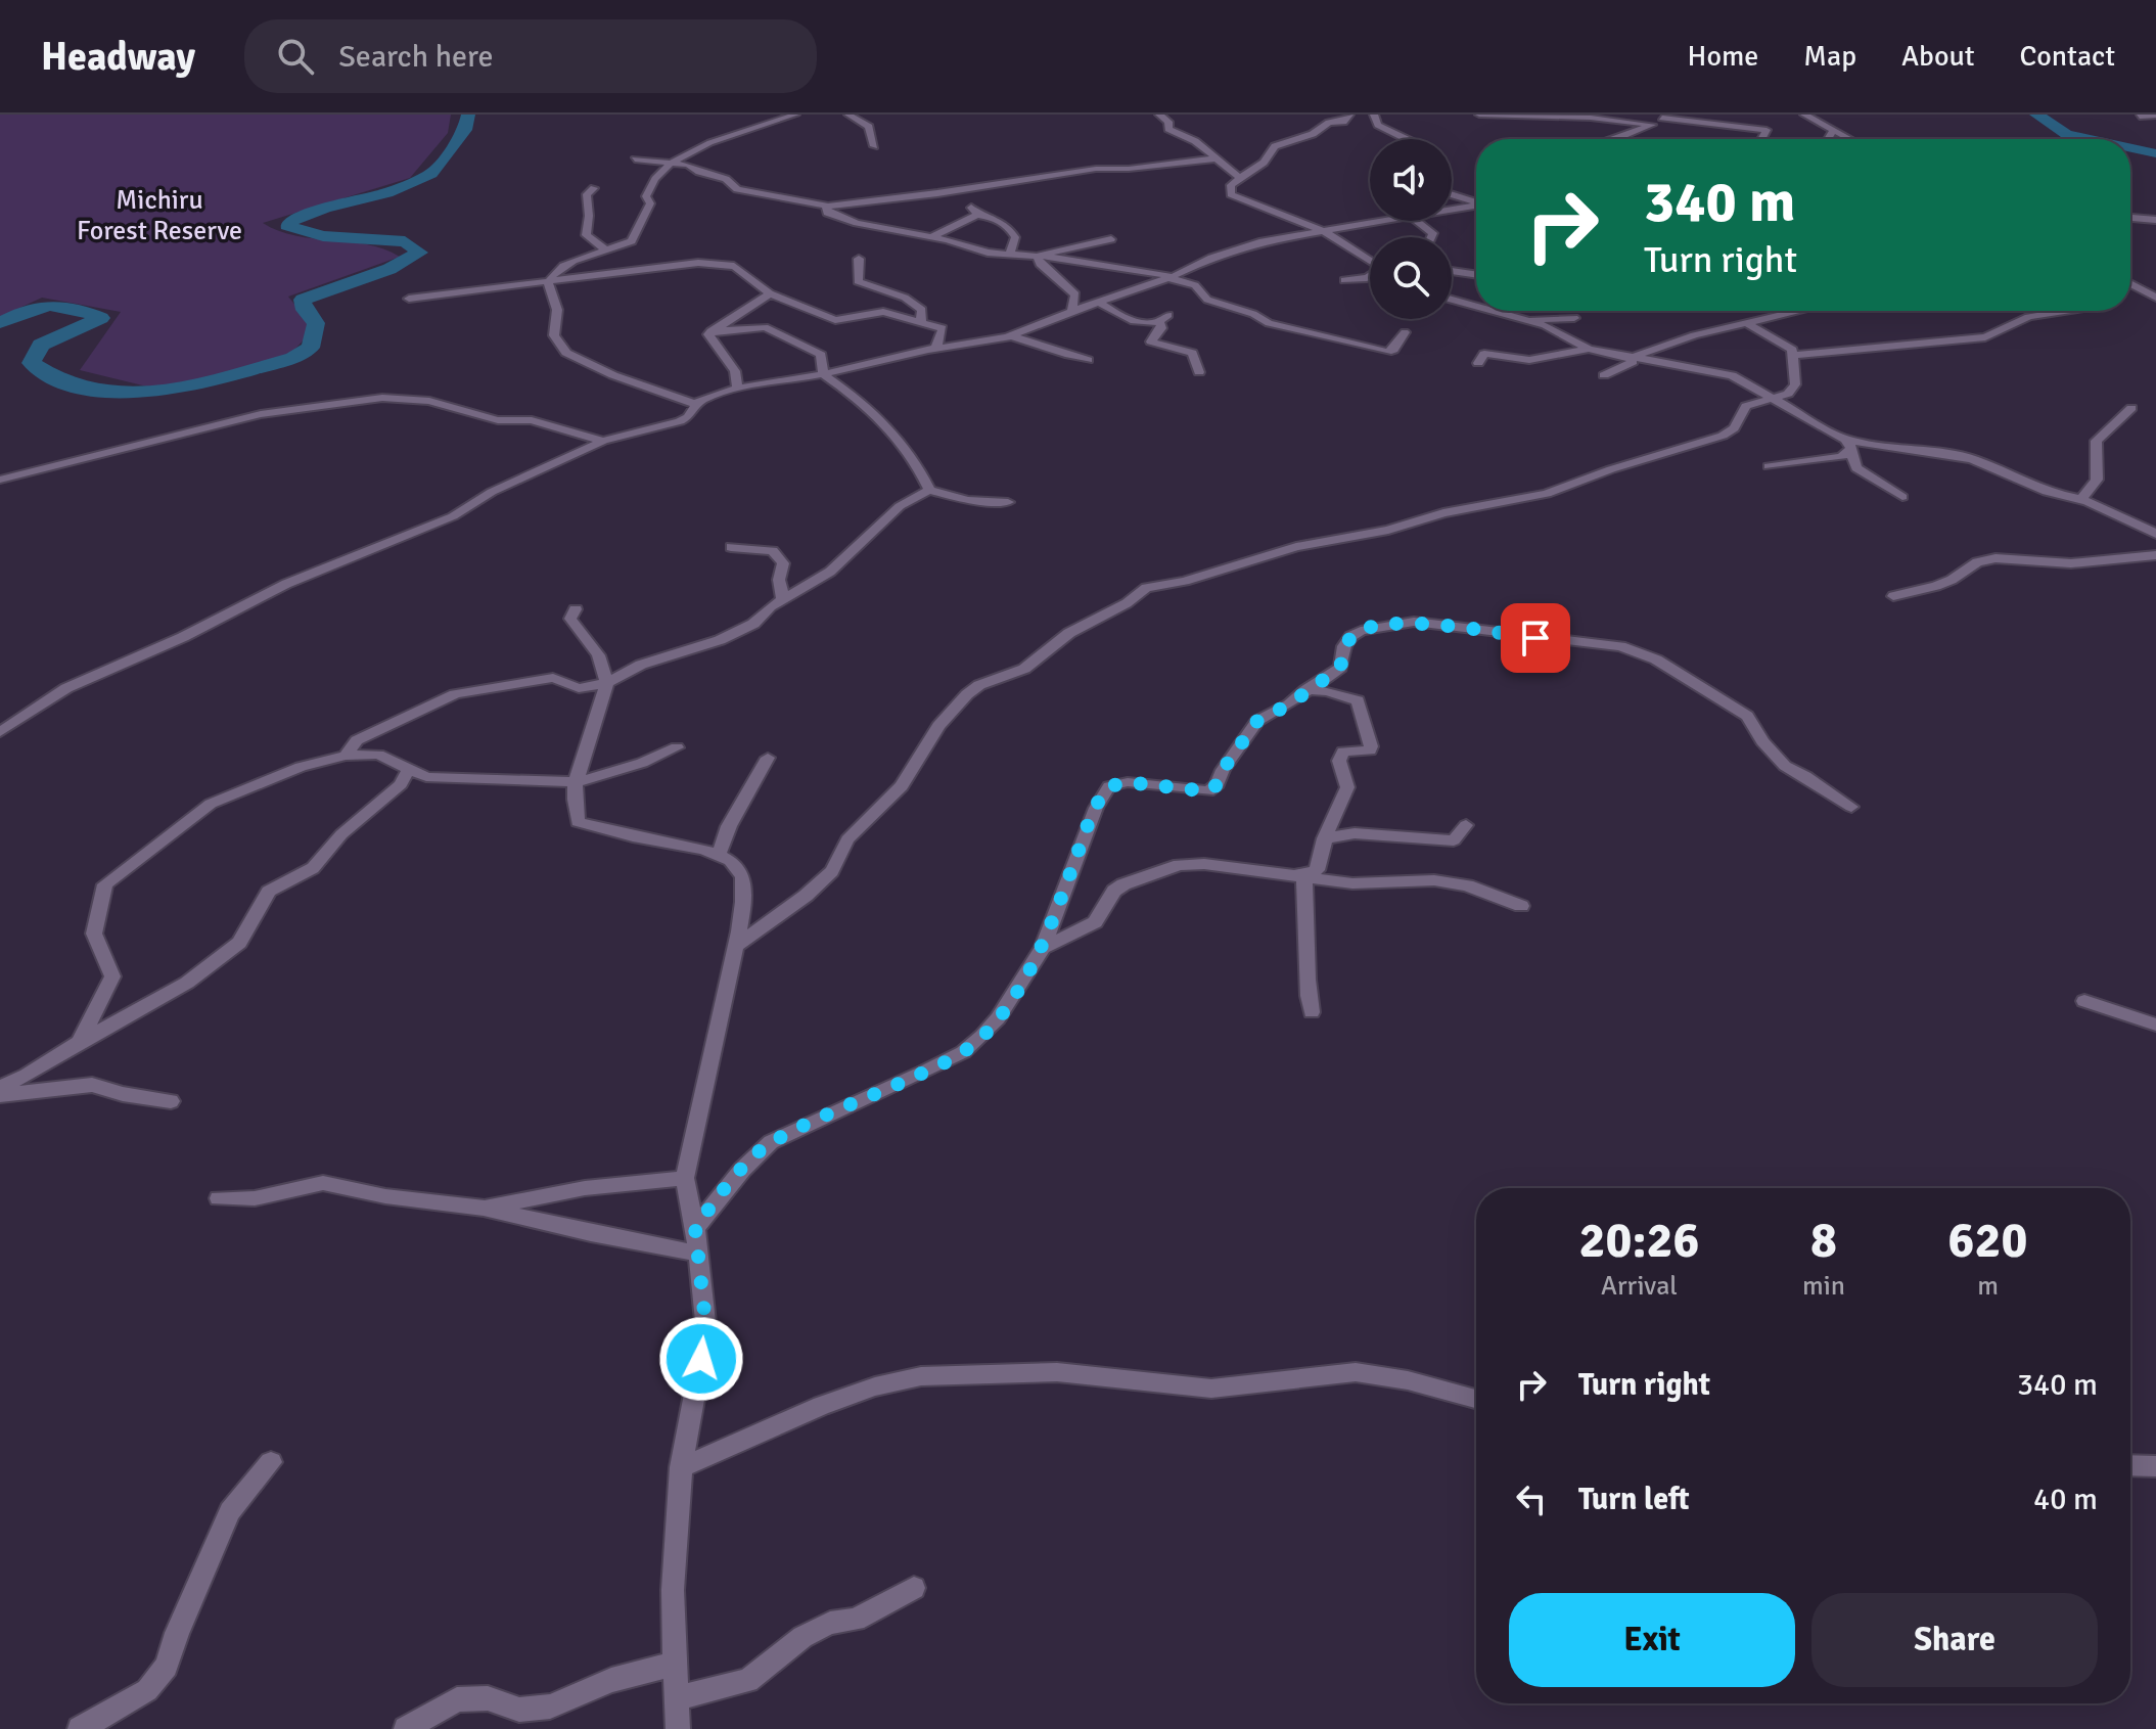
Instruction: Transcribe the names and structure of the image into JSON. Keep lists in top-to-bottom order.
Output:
{
  "parks": ["Michiru Forest Reserve"],
  "page": {
    "header": "Headway",
    "search": "Search here",
    "nav": [
      "Home",
      "Map",
      "About",
      "Contact"
    ],
    "turn": ["340 m", "Turn right"],
    "eta": [
      "20:26",
      "Arrival",
      "8",
      "min",
      "620",
      "m"
    ],
    "list": [
      {
        "name": "Turn right",
        "value": "340 m"
      },
      {
        "name": "Turn left",
        "value": "40 m"
      }
    ],
    "buttons": ["Exit", "Share"]
  }
}
